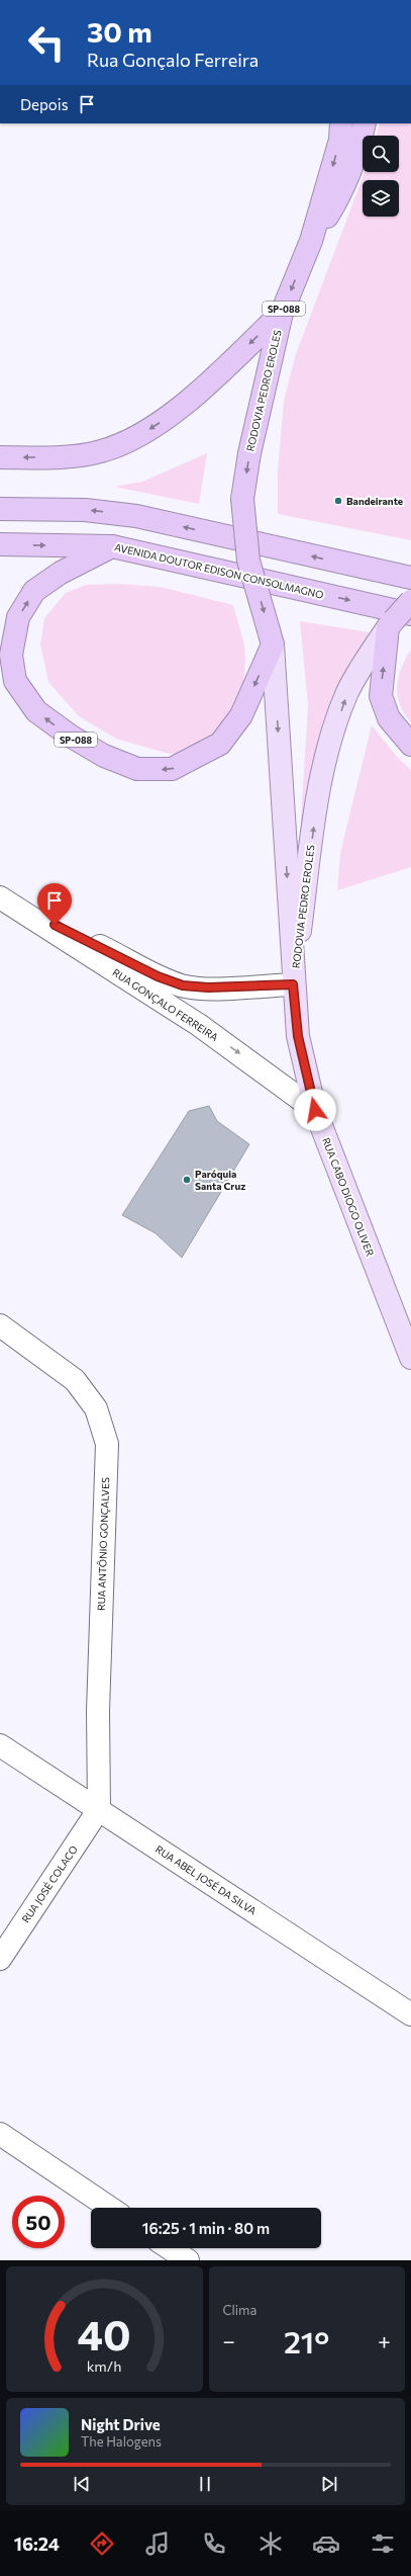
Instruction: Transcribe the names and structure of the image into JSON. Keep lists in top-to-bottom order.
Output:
{
  "streets": {
    "highway": ["SP-088", "RODOVIA PEDRO EROLES", "AVENIDA DOUTOR EDISON CONSOLMAGNO"],
    "main road": ["RUA CABO DIOGO OLIVER"],
    "street": [
      "RUA GONÇALO FERREIRA",
      "RUA ANTÔNIO GONÇALVES",
      "RUA ABEL JOSÉ DA SILVA",
      "RUA JOSÉ COLACO"
    ]
  },
  "crossings": [
    ["SP-088", "RODOVIA PEDRO EROLES"],
    ["SP-088", "AVENIDA DOUTOR EDISON CONSOLMAGNO"],
    ["RODOVIA PEDRO EROLES", "AVENIDA DOUTOR EDISON CONSOLMAGNO"],
    ["RODOVIA PEDRO EROLES", "RUA GONÇALO FERREIRA"],
    ["RODOVIA PEDRO EROLES", "RUA CABO DIOGO OLIVER"],
    ["RUA GONÇALO FERREIRA", "RUA CABO DIOGO OLIVER"],
    ["RUA ANTÔNIO GONÇALVES", "RUA ABEL JOSÉ DA SILVA"],
    ["RUA ANTÔNIO GONÇALVES", "RUA JOSÉ COLACO"],
    ["RUA ABEL JOSÉ DA SILVA", "RUA JOSÉ COLACO"]
  ],
  "places": ["Bandeirante", "Paróquia Santa Cruz"],
  "page": {
    "turn": ["30 m", "Rua Gonçalo Ferreira"],
    "then": "Depois",
    "limit": "50",
    "trip": "16:25 · 1 min · 80 m",
    "tile": "Clima",
    "heat": ["−", "21°", "+"],
    "song": ["Night Drive", "The Halogens"],
    "tabs": "16:24",
    "gauge": ["40", "km/h"]
  }
}
